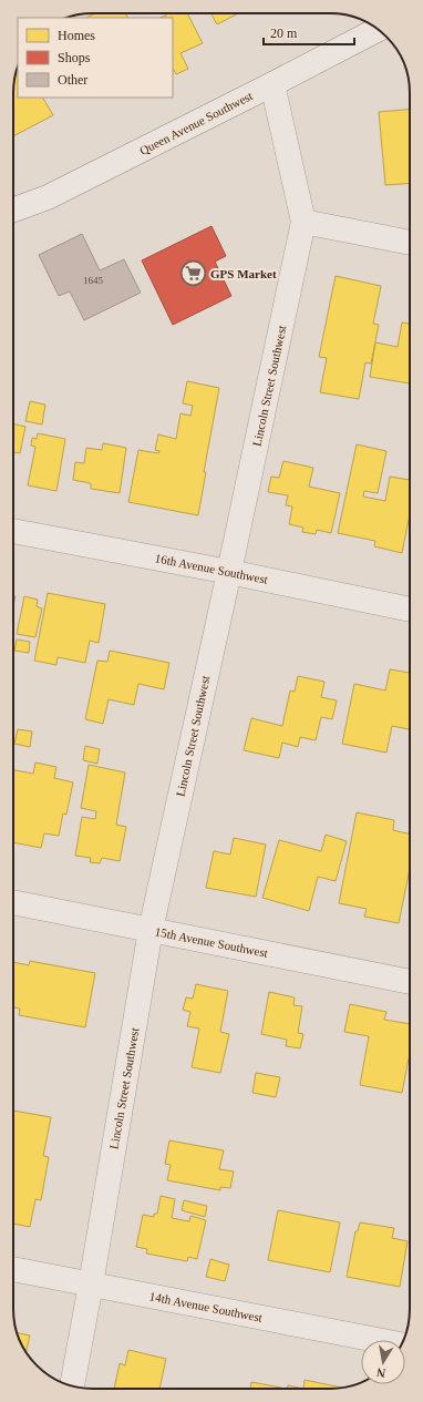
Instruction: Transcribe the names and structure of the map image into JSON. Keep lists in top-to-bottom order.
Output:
{
  "streets": {
    "street": [
      "Queen Avenue Southwest",
      "Lincoln Street Southwest",
      "16th Avenue Southwest",
      "15th Avenue Southwest",
      "14th Avenue Southwest"
    ]
  },
  "crossings": [
    ["Queen Avenue Southwest", "Lincoln Street Southwest"],
    ["Lincoln Street Southwest", "16th Avenue Southwest"],
    ["Lincoln Street Southwest", "15th Avenue Southwest"],
    ["Lincoln Street Southwest", "14th Avenue Southwest"]
  ],
  "places": {
    "supermarket": ["GPS Market"]
  },
  "house_numbers": ["1645"],
  "legend": ["Homes", "Shops", "Other"],
  "scale_bar": "20 m",
  "north": "bottom"
}
